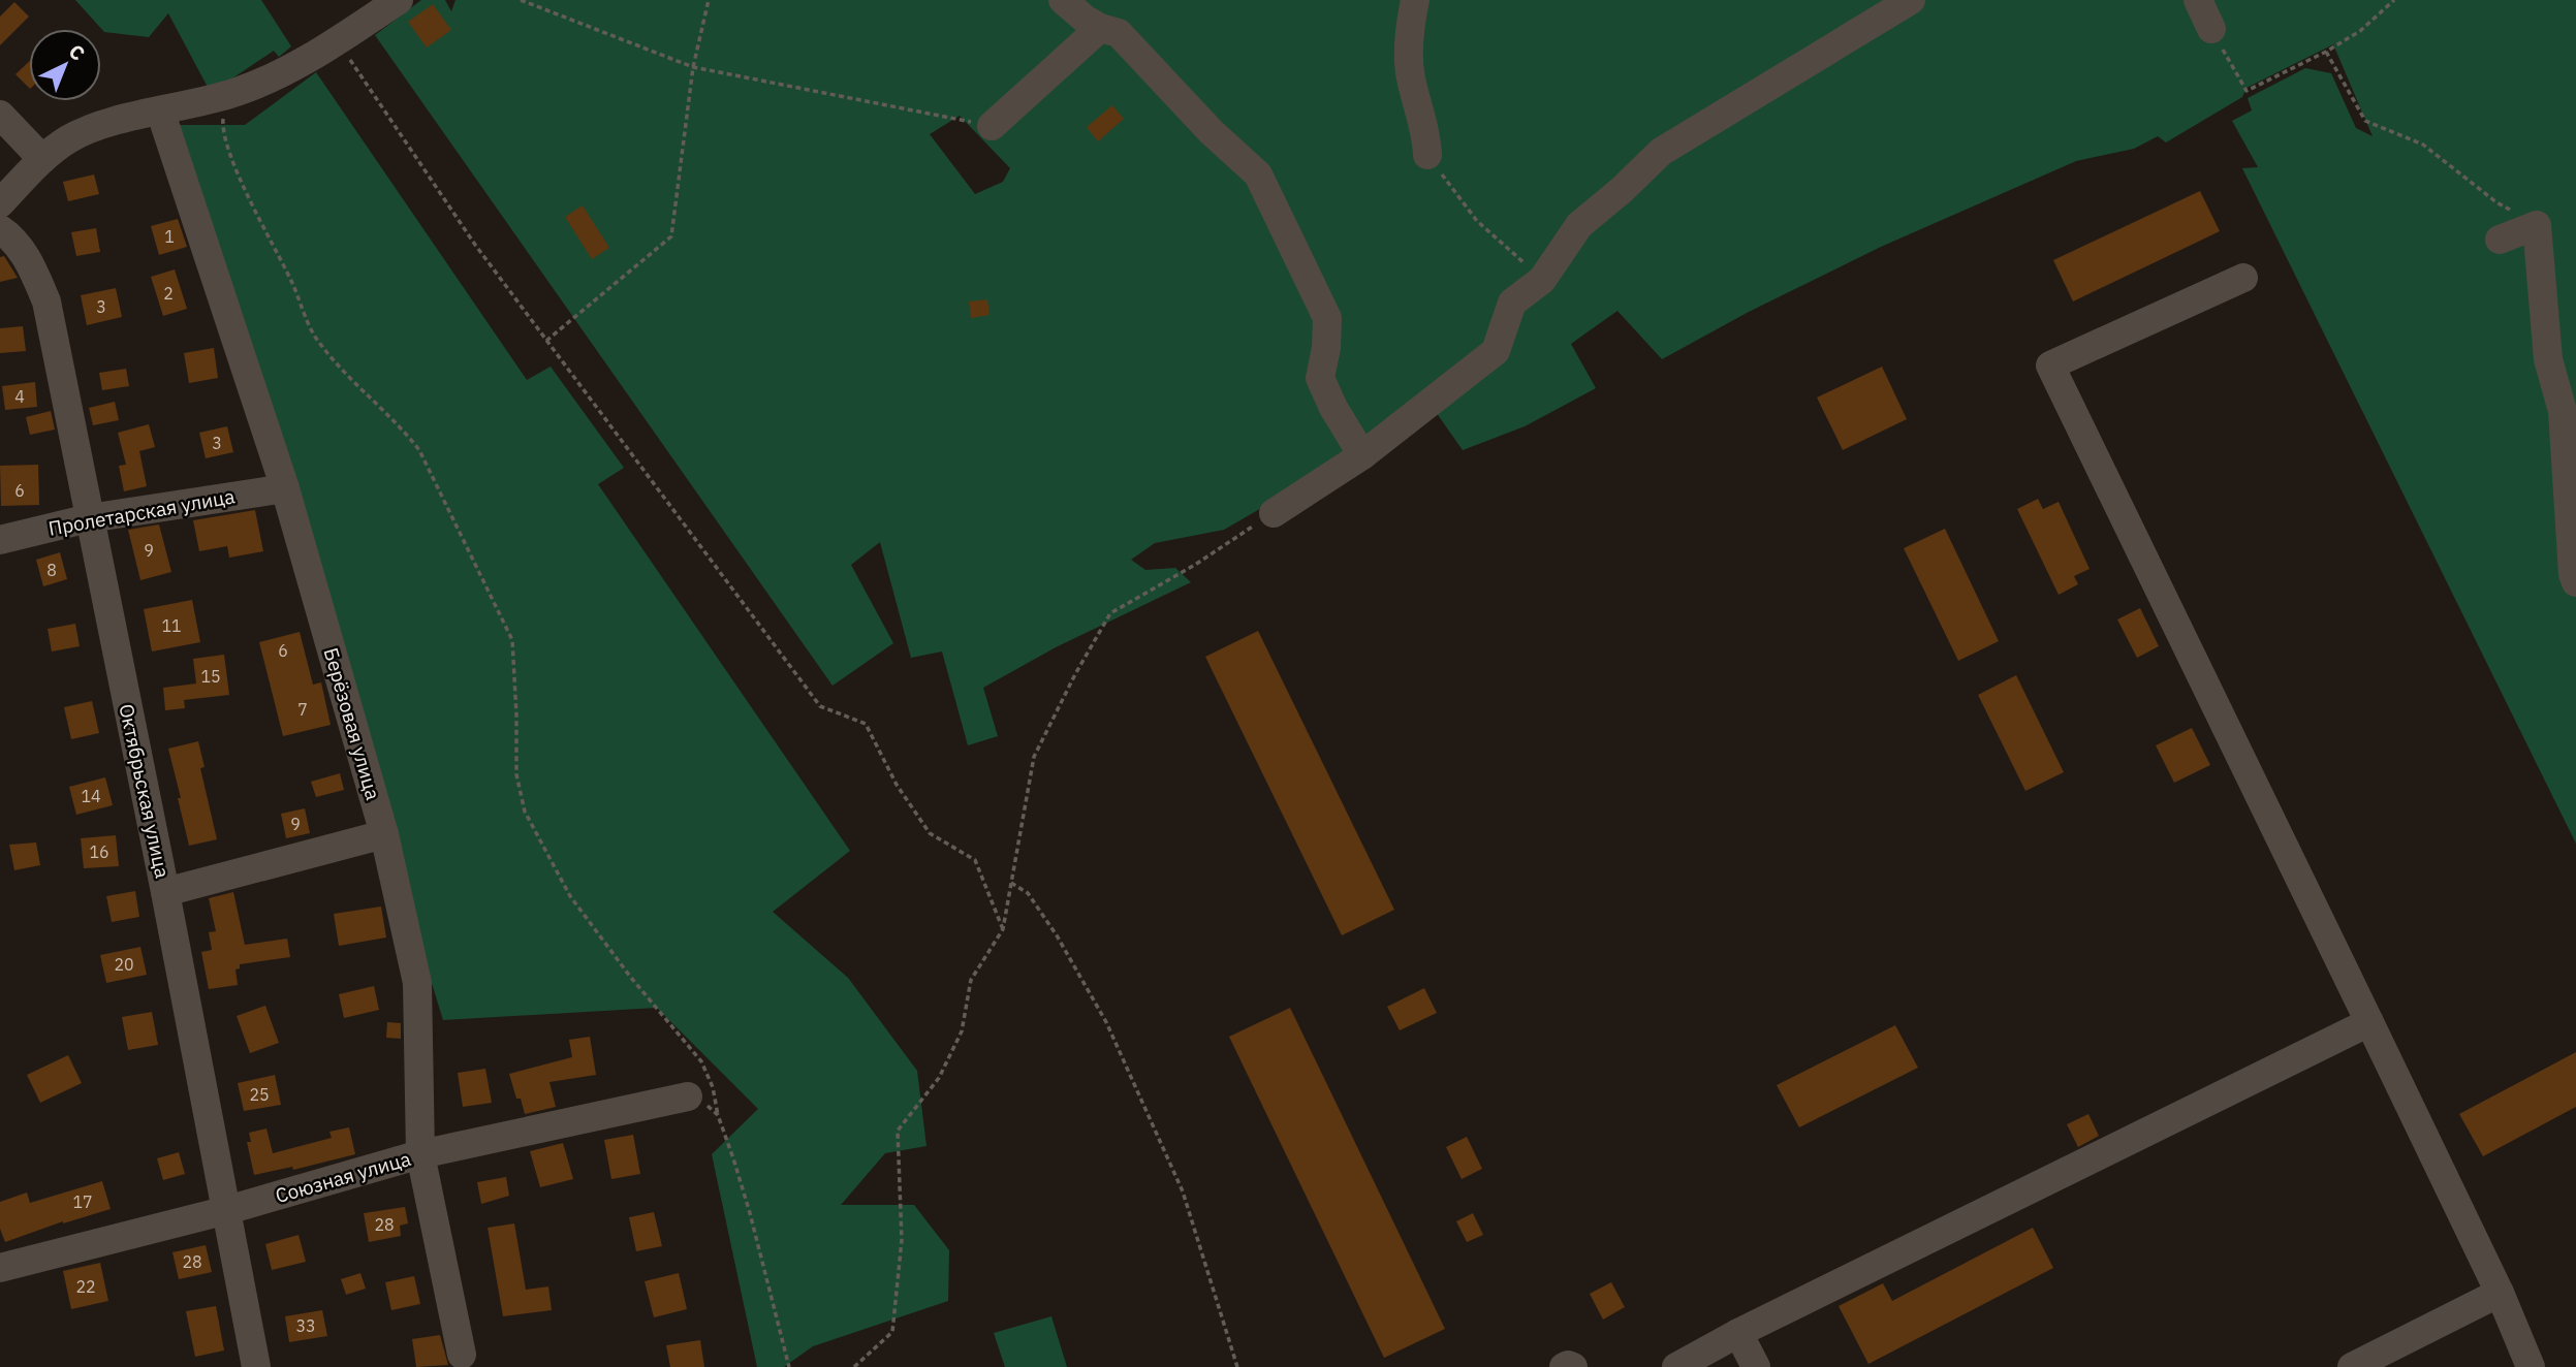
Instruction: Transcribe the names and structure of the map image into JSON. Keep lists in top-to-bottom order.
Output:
{
  "streets": {
    "street": [
      "Пролетарская улица",
      "Берёзовая улица",
      "Октябрьская улица",
      "Союзная улица"
    ]
  },
  "crossings": [
    ["Пролетарская улица", "Берёзовая улица"],
    ["Пролетарская улица", "Октябрьская улица"],
    ["Берёзовая улица", "Союзная улица"],
    ["Октябрьская улица", "Союзная улица"]
  ],
  "house_numbers": [
    "1",
    "2",
    "3",
    "4",
    "3",
    "6",
    "9",
    "8",
    "11",
    "6",
    "15",
    "7",
    "14",
    "9",
    "16",
    "20",
    "25",
    "17",
    "28",
    "28",
    "22",
    "33"
  ],
  "north": "top right"
}
